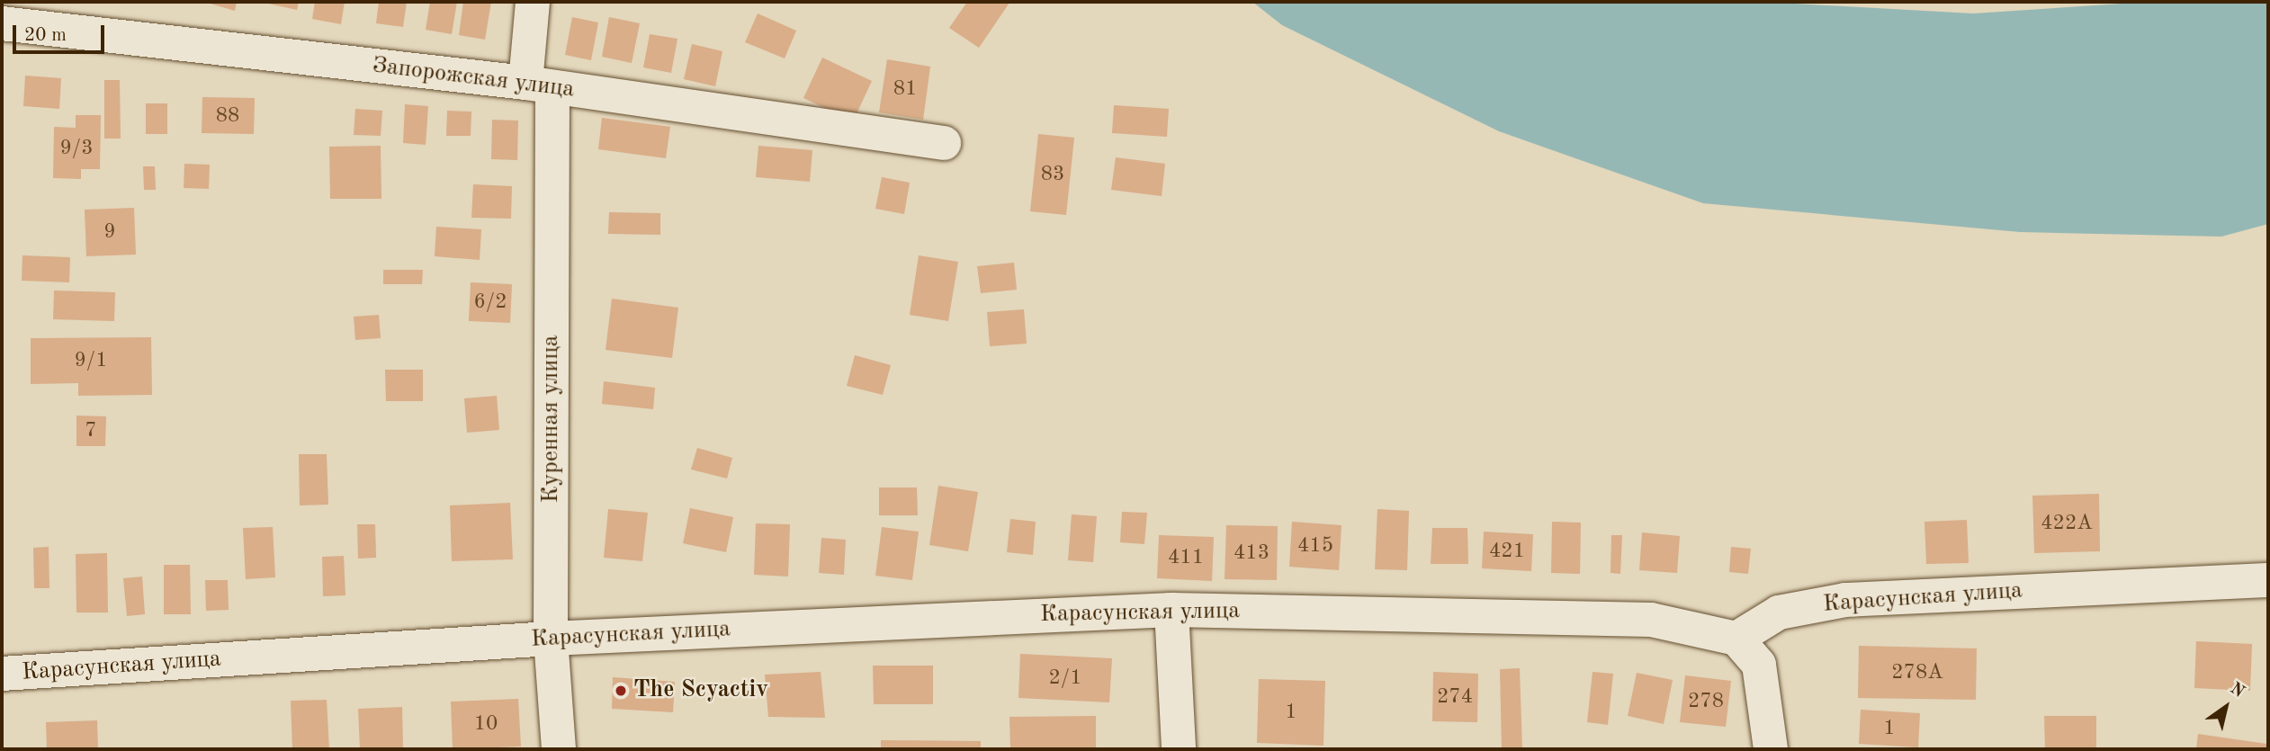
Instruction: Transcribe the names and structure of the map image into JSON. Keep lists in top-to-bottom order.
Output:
{
  "streets": {
    "street": ["Запорожская улица", "Куренная улица", "Карасунская улица"]
  },
  "crossings": [
    ["Запорожская улица", "Куренная улица"],
    ["Куренная улица", "Карасунская улица"]
  ],
  "places": ["The Scyactiv"],
  "house_numbers": [
    "81",
    "88",
    "9/3",
    "83",
    "9",
    "6/2",
    "9/1",
    "7",
    "422А",
    "415",
    "421",
    "413",
    "411",
    "278А",
    "2/1",
    "274",
    "278",
    "1",
    "10",
    "1"
  ],
  "scale_bar": "20 m",
  "north": "top right"
}
